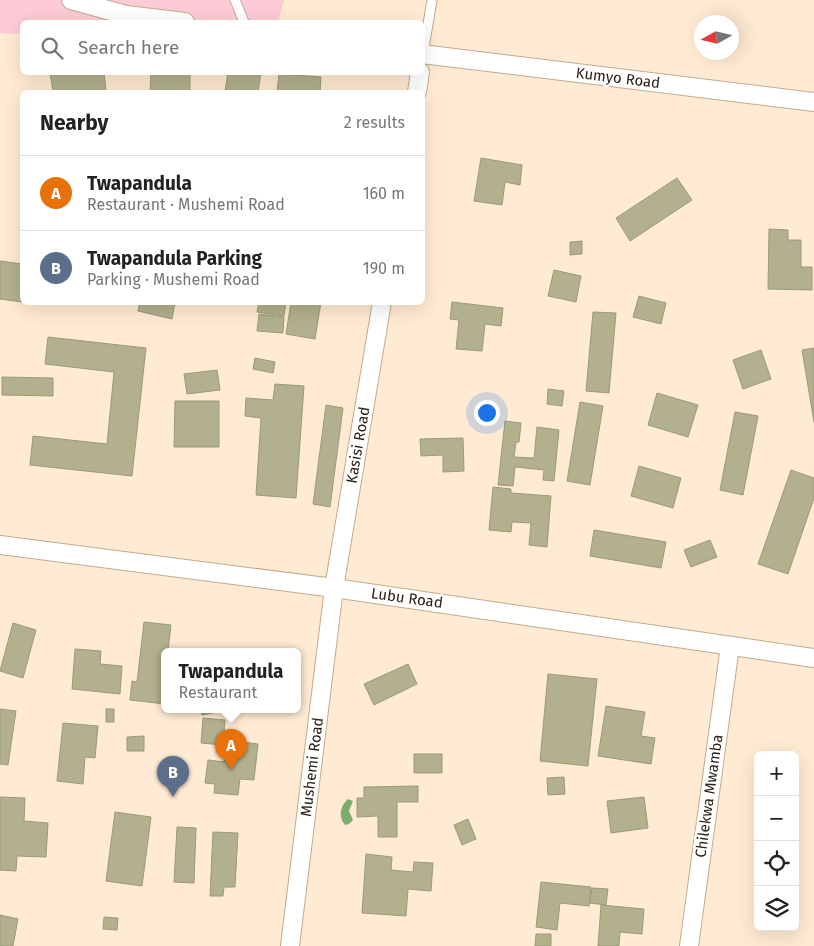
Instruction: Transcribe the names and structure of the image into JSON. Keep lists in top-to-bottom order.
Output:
{
  "streets": {
    "street": [
      "Kumyo Road",
      "Kasisi Road",
      "Lubu Road",
      "Mushemi Road",
      "Chilekwa Mwamba"
    ]
  },
  "crossings": [
    ["Kasisi Road", "Lubu Road"],
    ["Kasisi Road", "Mushemi Road"],
    ["Lubu Road", "Mushemi Road"],
    ["Lubu Road", "Chilekwa Mwamba"]
  ],
  "north": "left",
  "page": {
    "search": "Search here",
    "heading": ["Nearby", "2 results"],
    "list": [
      {
        "mark": "A",
        "name": "Twapandula",
        "note": "Restaurant · Mushemi Road",
        "value": "160 m"
      },
      {
        "mark": "B",
        "name": "Twapandula Parking",
        "note": "Parking · Mushemi Road",
        "value": "190 m"
      }
    ],
    "popup": ["Twapandula", "Restaurant"],
    "pins": ["A", "B"],
    "map_buttons": ["+", "−"]
  }
}
